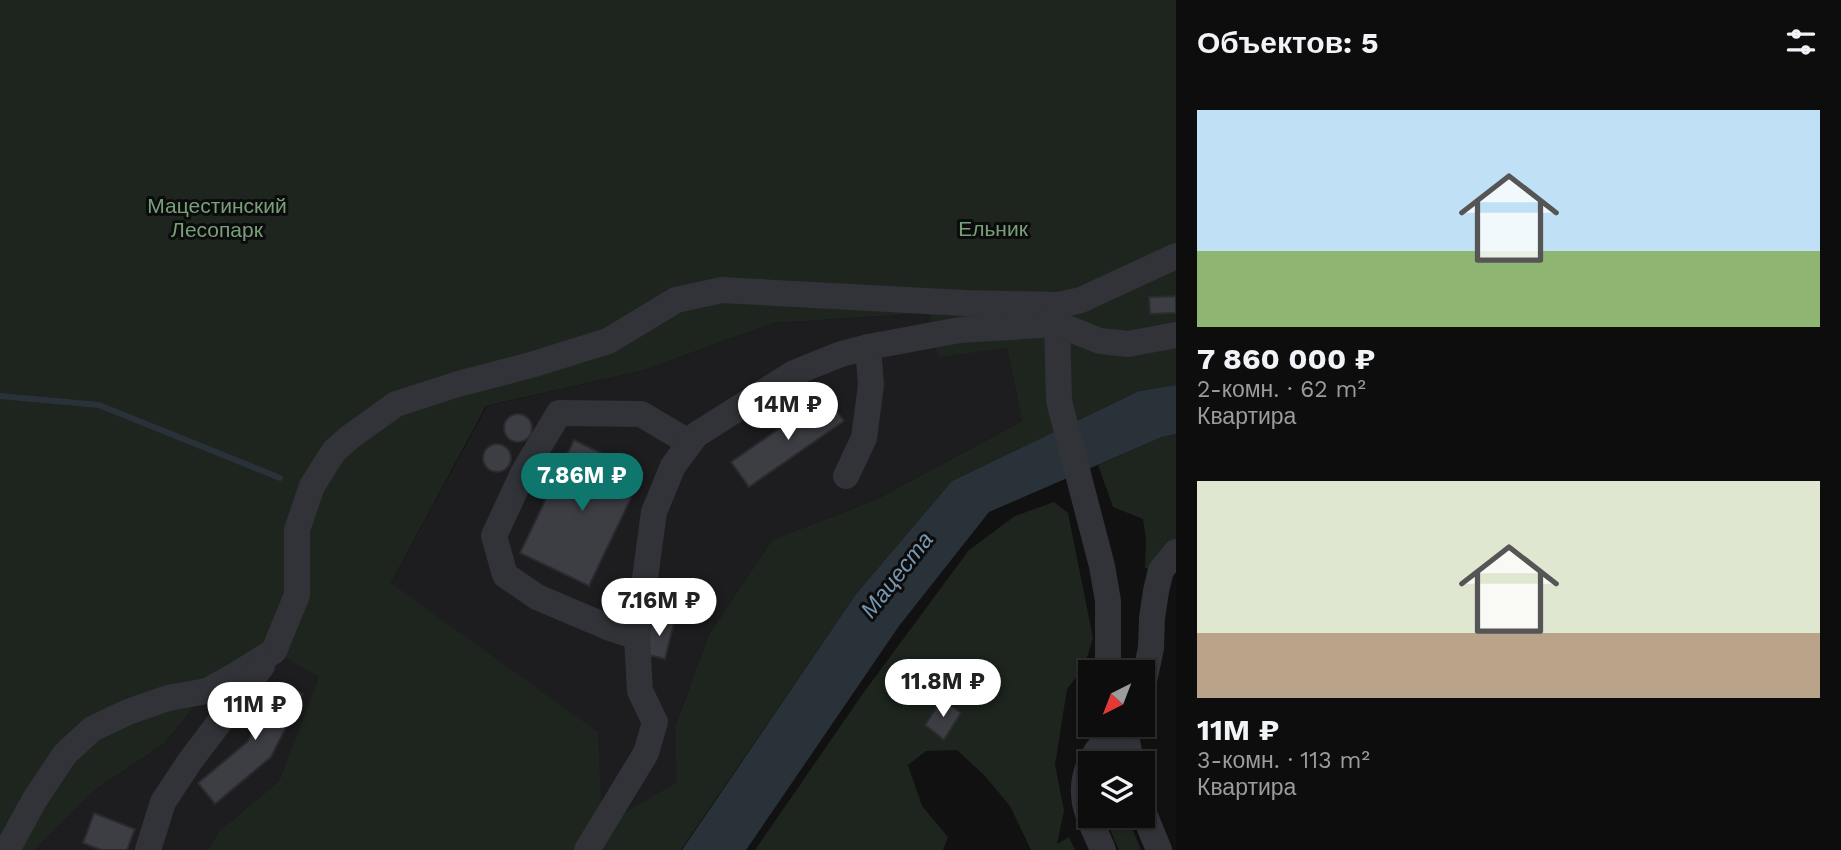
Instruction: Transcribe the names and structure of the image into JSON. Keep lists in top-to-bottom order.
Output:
{
  "water": ["Мацеста"],
  "parks": ["Мацестинский Лесопарк", "Ельник"],
  "north": "bottom left",
  "page": {
    "heading": "Объектов: 5",
    "list": [
      {
        "name": "7 860 000 ₽",
        "note": "2-комн. · 62 m² · Квартира"
      },
      {
        "name": "11M ₽",
        "note": "3-комн. · 113 m² · Квартира"
      }
    ],
    "price": [
      "14M ₽",
      "7.86M ₽",
      "7.16M ₽",
      "11.8M ₽",
      "11M ₽"
    ]
  }
}
